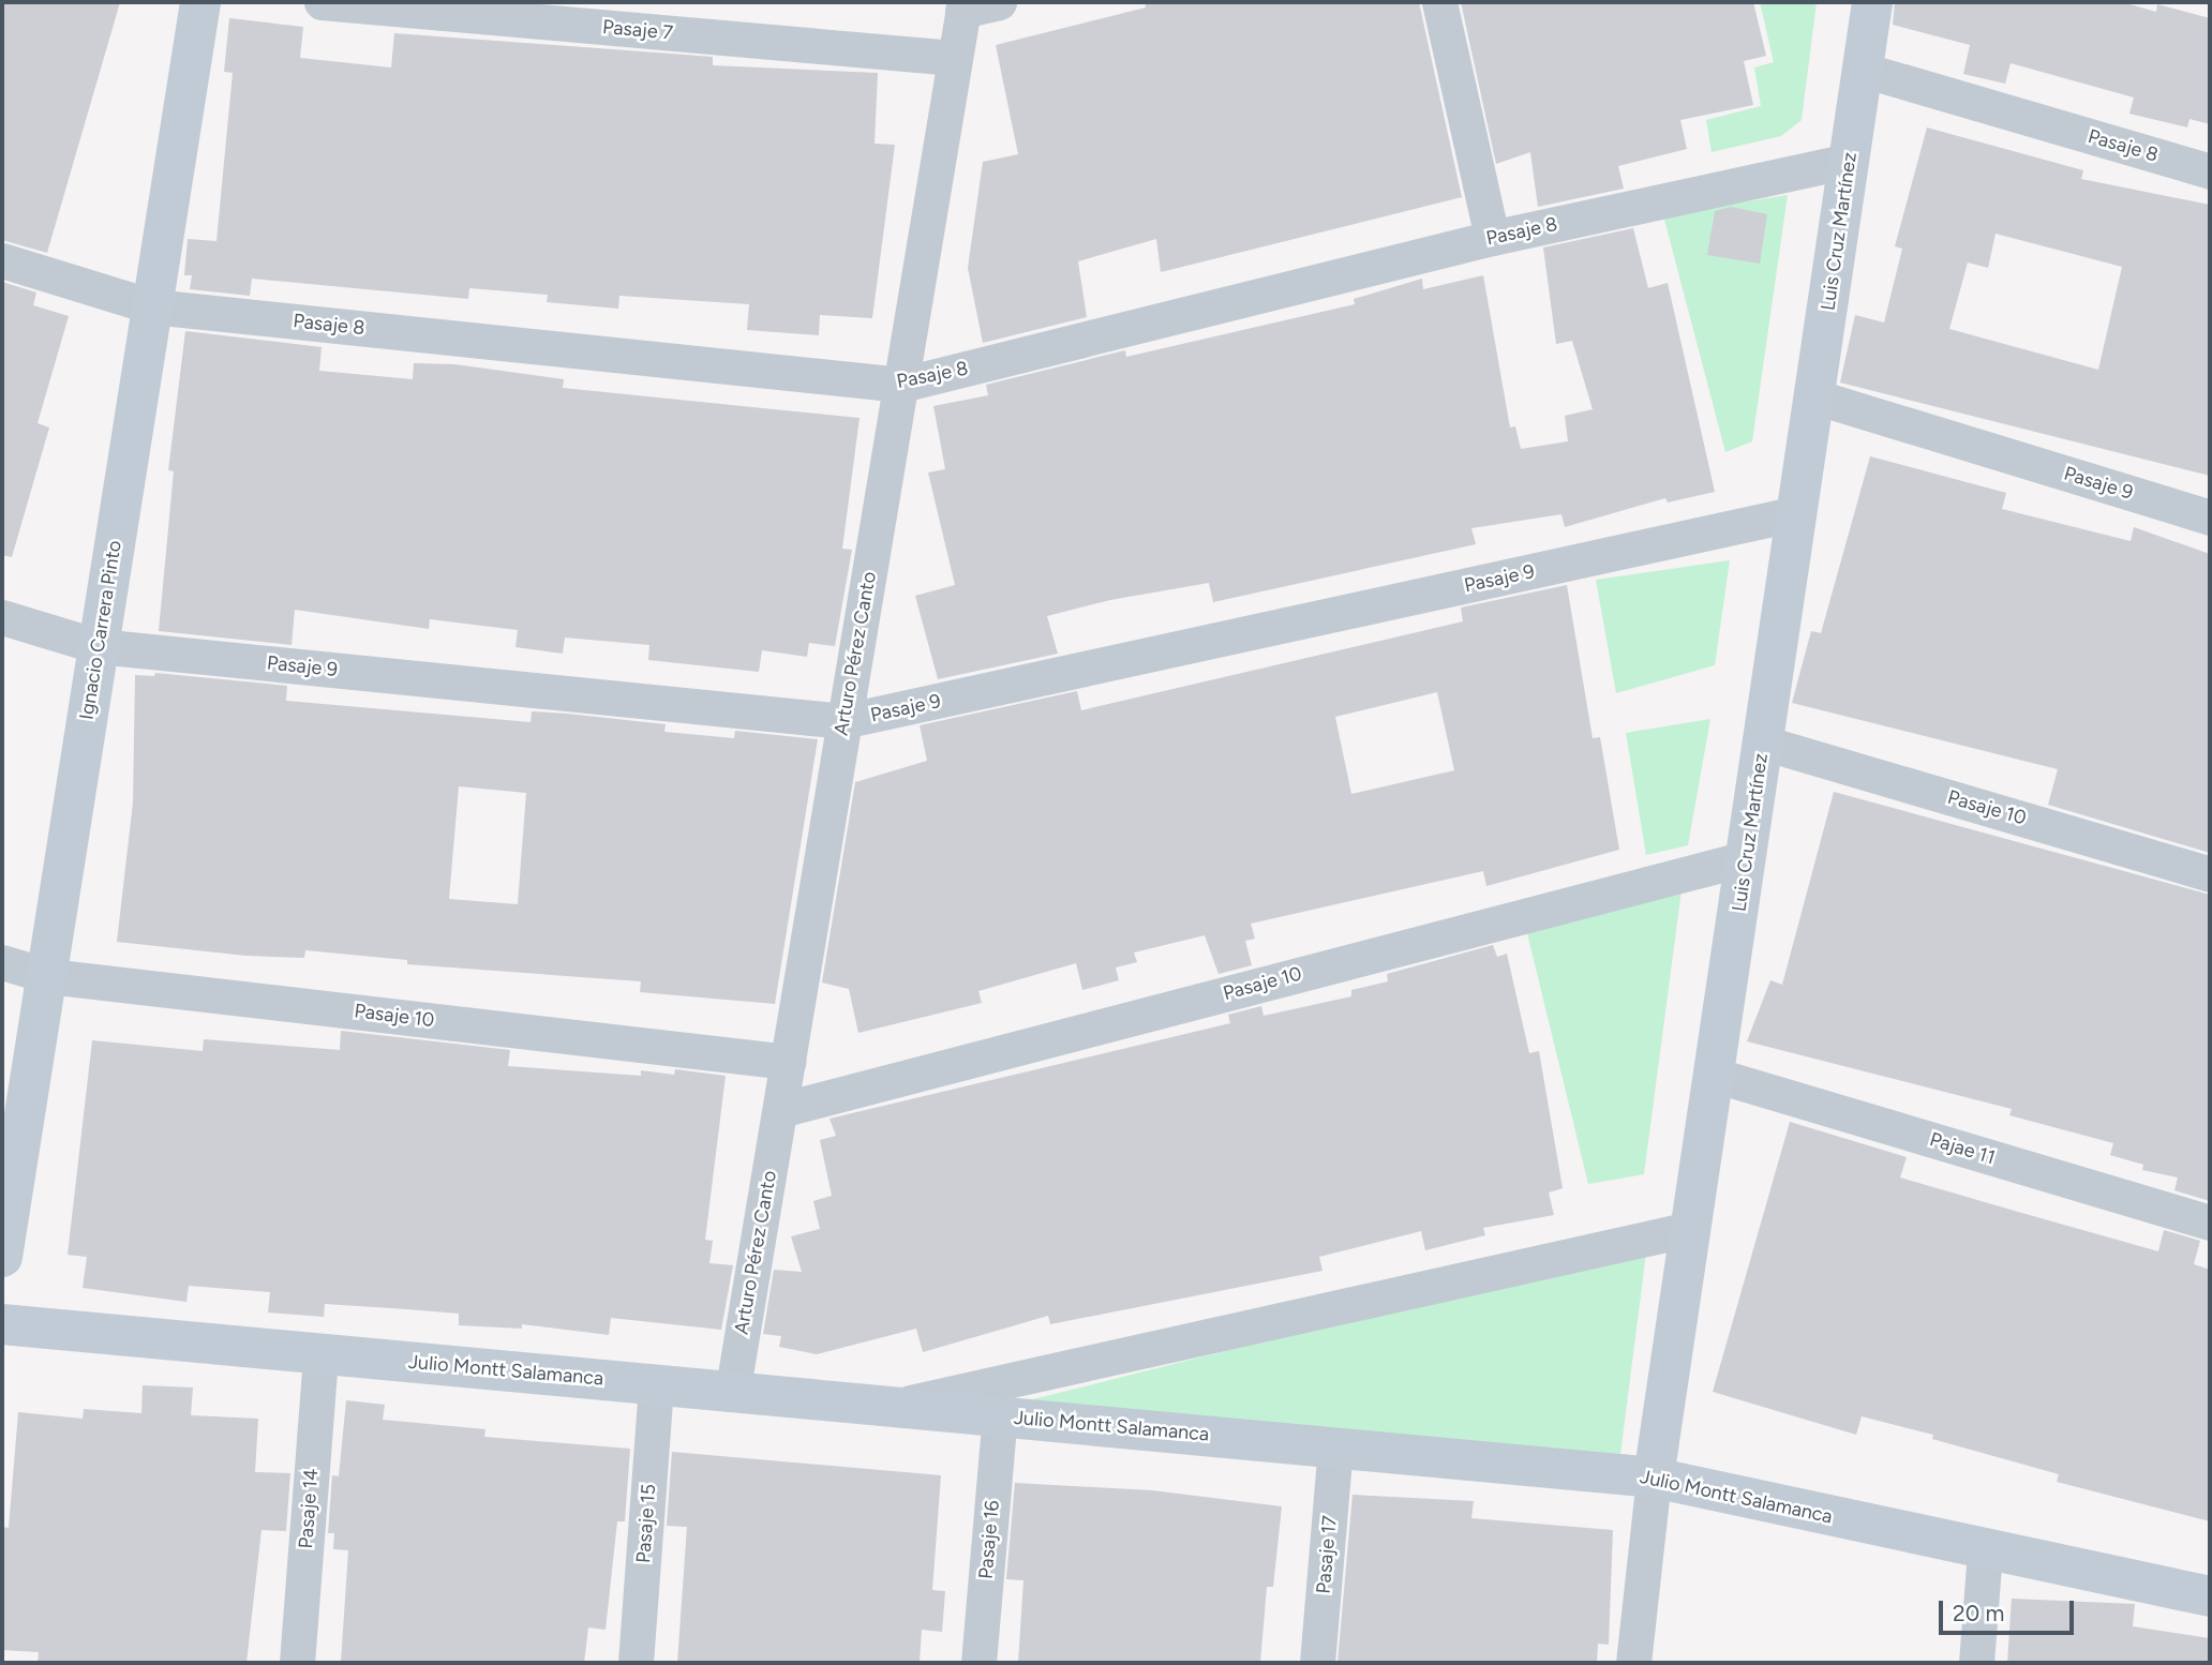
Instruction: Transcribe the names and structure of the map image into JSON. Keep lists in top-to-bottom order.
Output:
{
  "streets": {
    "street": [
      "Pasaje 7",
      "Pasaje 8",
      "Luis Cruz Martínez",
      "Pasaje 9",
      "Ignacio Carrera Pinto",
      "Arturo Pérez Canto",
      "Pasaje 10",
      "Pajae 11",
      "Julio Montt Salamanca",
      "Pasaje 14",
      "Pasaje 15",
      "Pasaje 16",
      "Pasaje 17"
    ]
  },
  "crossings": [
    ["Pasaje 7", "Arturo Pérez Canto"],
    ["Pasaje 8", "Luis Cruz Martínez"],
    ["Pasaje 8", "Ignacio Carrera Pinto"],
    ["Pasaje 8", "Arturo Pérez Canto"],
    ["Luis Cruz Martínez", "Pasaje 9"],
    ["Luis Cruz Martínez", "Pasaje 10"],
    ["Luis Cruz Martínez", "Pajae 11"],
    ["Luis Cruz Martínez", "Julio Montt Salamanca"],
    ["Pasaje 9", "Ignacio Carrera Pinto"],
    ["Pasaje 9", "Arturo Pérez Canto"],
    ["Ignacio Carrera Pinto", "Pasaje 10"],
    ["Arturo Pérez Canto", "Pasaje 10"],
    ["Arturo Pérez Canto", "Julio Montt Salamanca"],
    ["Julio Montt Salamanca", "Pasaje 14"],
    ["Julio Montt Salamanca", "Pasaje 15"],
    ["Julio Montt Salamanca", "Pasaje 16"],
    ["Julio Montt Salamanca", "Pasaje 17"]
  ],
  "scale_bar": "20 m"
}
